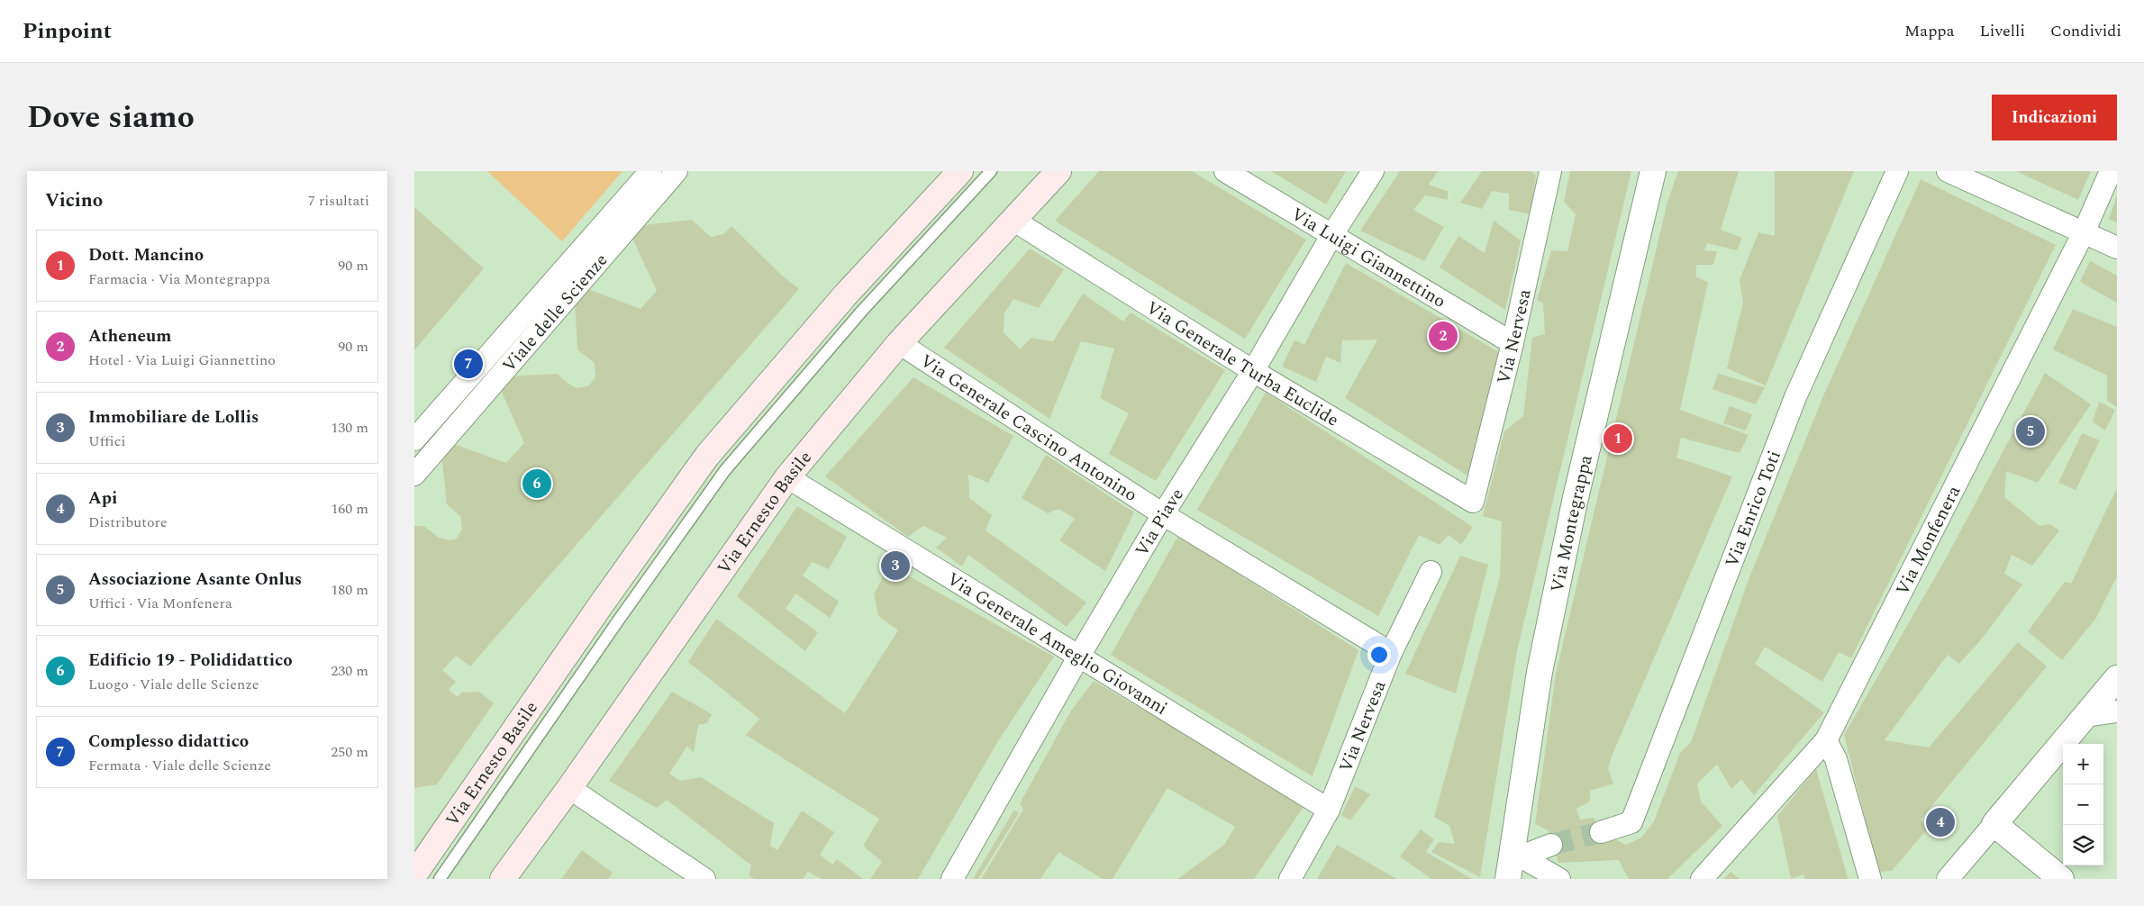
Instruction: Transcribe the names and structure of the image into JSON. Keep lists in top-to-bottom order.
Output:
{
  "streets": {
    "main road": ["Via Ernesto Basile"],
    "street": [
      "Via Luigi Giannettino",
      "Viale delle Scienze",
      "Via Nervesa",
      "Via Generale Turba Euclide",
      "Via Generale Cascino Antonino",
      "Via Enrico Toti",
      "Via Piave",
      "Via Montegrappa",
      "Via Monfenera",
      "Via Generale Ameglio Giovanni"
    ]
  },
  "crossings": [
    ["Via Luigi Giannettino", "Via Nervesa"],
    ["Via Luigi Giannettino", "Via Piave"],
    ["Via Nervesa", "Via Generale Turba Euclide"],
    ["Via Nervesa", "Via Generale Cascino Antonino"],
    ["Via Nervesa", "Via Generale Ameglio Giovanni"],
    ["Via Generale Turba Euclide", "Via Ernesto Basile"],
    ["Via Generale Turba Euclide", "Via Piave"],
    ["Via Generale Cascino Antonino", "Via Ernesto Basile"],
    ["Via Generale Cascino Antonino", "Via Piave"],
    ["Via Ernesto Basile", "Via Generale Ameglio Giovanni"],
    ["Via Piave", "Via Generale Ameglio Giovanni"]
  ],
  "page": {
    "header": "Pinpoint",
    "nav": ["Mappa", "Livelli", "Condividi"],
    "title": "Dove siamo",
    "buttons": "Indicazioni",
    "heading": ["Vicino", "7 risultati"],
    "list": [
      {
        "mark": "1",
        "name": "Dott. Mancino",
        "note": "Farmacia · Via Montegrappa",
        "value": "90 m"
      },
      {
        "mark": "2",
        "name": "Atheneum",
        "note": "Hotel · Via Luigi Giannettino",
        "value": "90 m"
      },
      {
        "mark": "3",
        "name": "Immobiliare de Lollis",
        "note": "Uffici",
        "value": "130 m"
      },
      {
        "mark": "4",
        "name": "Api",
        "note": "Distributore",
        "value": "160 m"
      },
      {
        "mark": "5",
        "name": "Associazione Asante Onlus",
        "note": "Uffici · Via Monfenera",
        "value": "180 m"
      },
      {
        "mark": "6",
        "name": "Edificio 19 - Polididattico",
        "note": "Luogo · Viale delle Scienze",
        "value": "230 m"
      },
      {
        "mark": "7",
        "name": "Complesso didattico",
        "note": "Fermata · Viale delle Scienze",
        "value": "250 m"
      }
    ],
    "pins": [
      "2",
      "7",
      "5",
      "1",
      "6",
      "3",
      "4"
    ],
    "map_buttons": ["+", "−"]
  }
}
